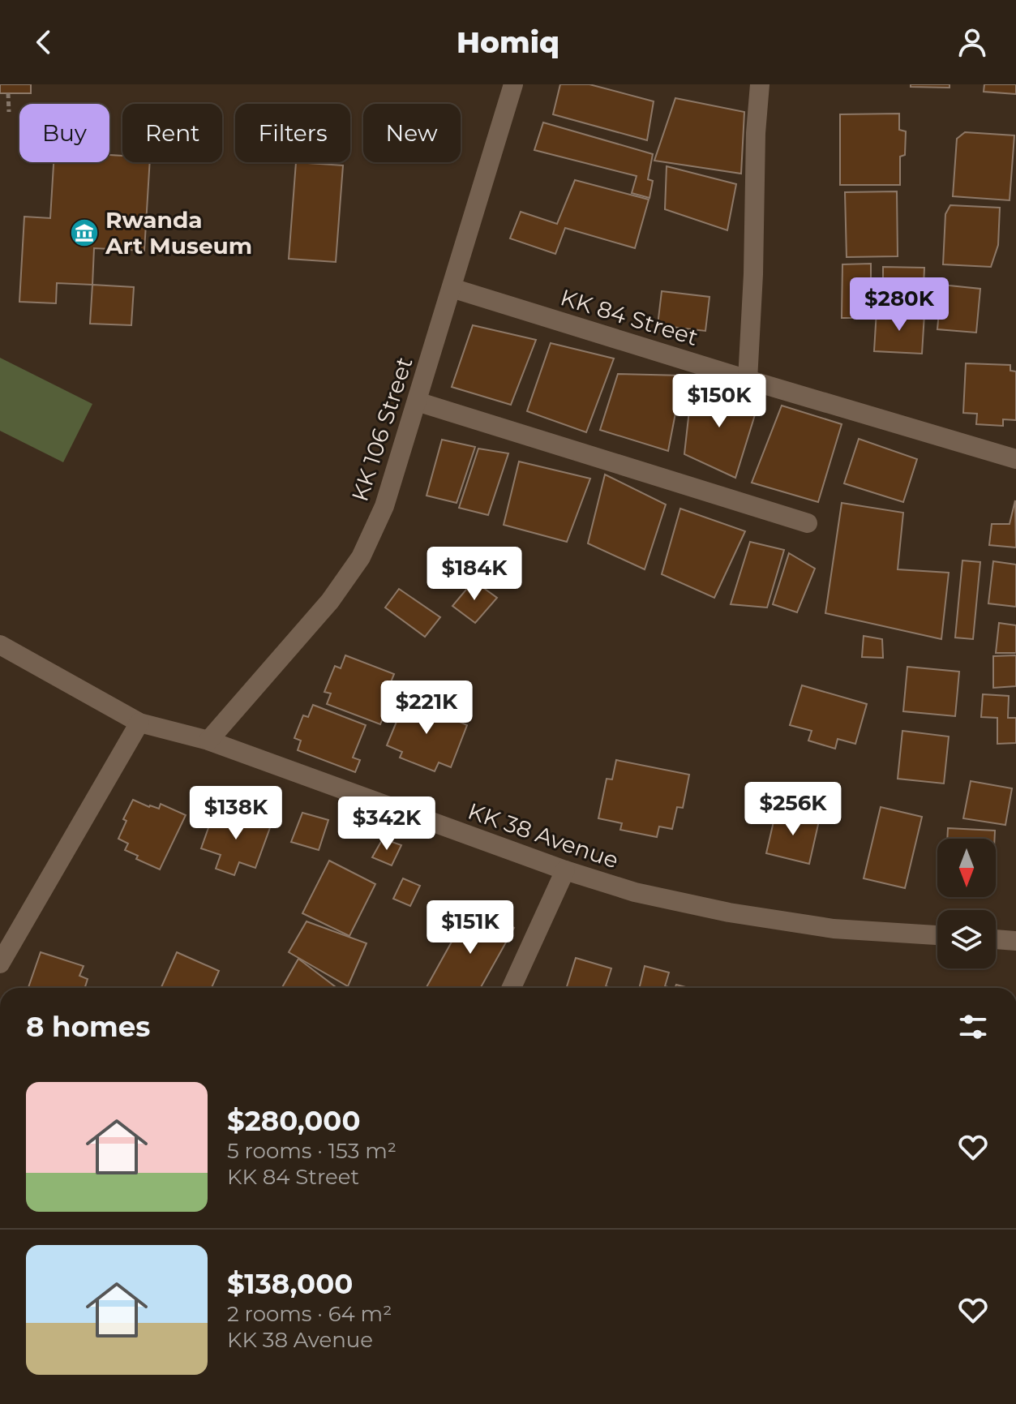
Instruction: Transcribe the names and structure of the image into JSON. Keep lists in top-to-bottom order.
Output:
{
  "streets": {
    "street": ["KK 84 Street", "KK 106 Street", "KK 38 Avenue"]
  },
  "crossings": [
    ["KK 84 Street", "KK 106 Street"],
    ["KK 106 Street", "KK 38 Avenue"]
  ],
  "places": {
    "museum": ["Rwanda Art Museum"]
  },
  "north": "bottom",
  "page": {
    "header": "Homiq",
    "chip": [
      "Buy",
      "Rent",
      "Filters",
      "New"
    ],
    "price": [
      "$280K",
      "$150K",
      "$184K",
      "$221K",
      "$256K",
      "$138K",
      "$342K",
      "$151K"
    ],
    "heading": "8 homes",
    "list": [
      {
        "name": "$280,000",
        "note": "5 rooms · 153 m² · KK 84 Street"
      },
      {
        "name": "$138,000",
        "note": "2 rooms · 64 m² · KK 38 Avenue"
      }
    ]
  }
}
